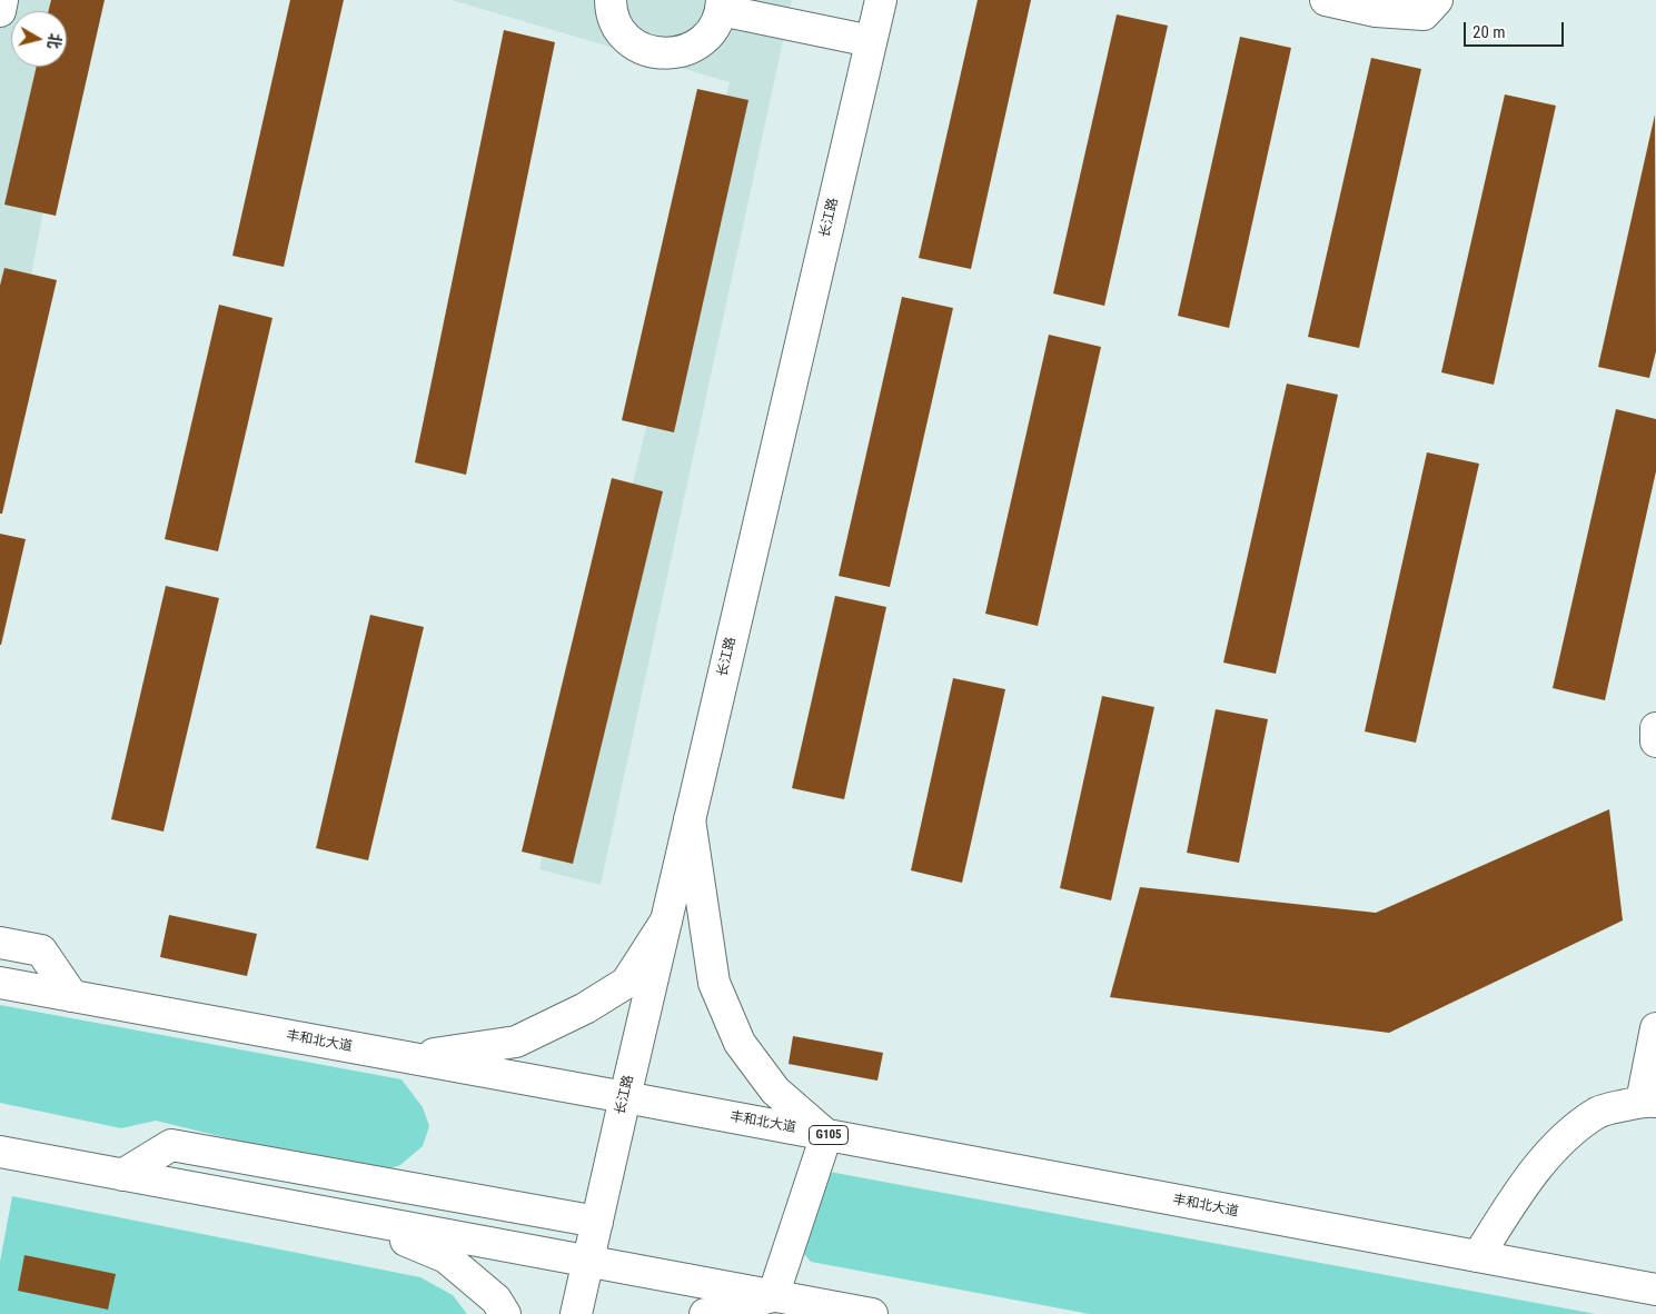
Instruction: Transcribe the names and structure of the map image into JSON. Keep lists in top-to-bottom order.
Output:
{
  "streets": {
    "main road": ["长江路", "丰和北大道", "G105"]
  },
  "crossings": [
    ["长江路", "丰和北大道"]
  ],
  "scale_bar": "20 m",
  "north": "right"
}
